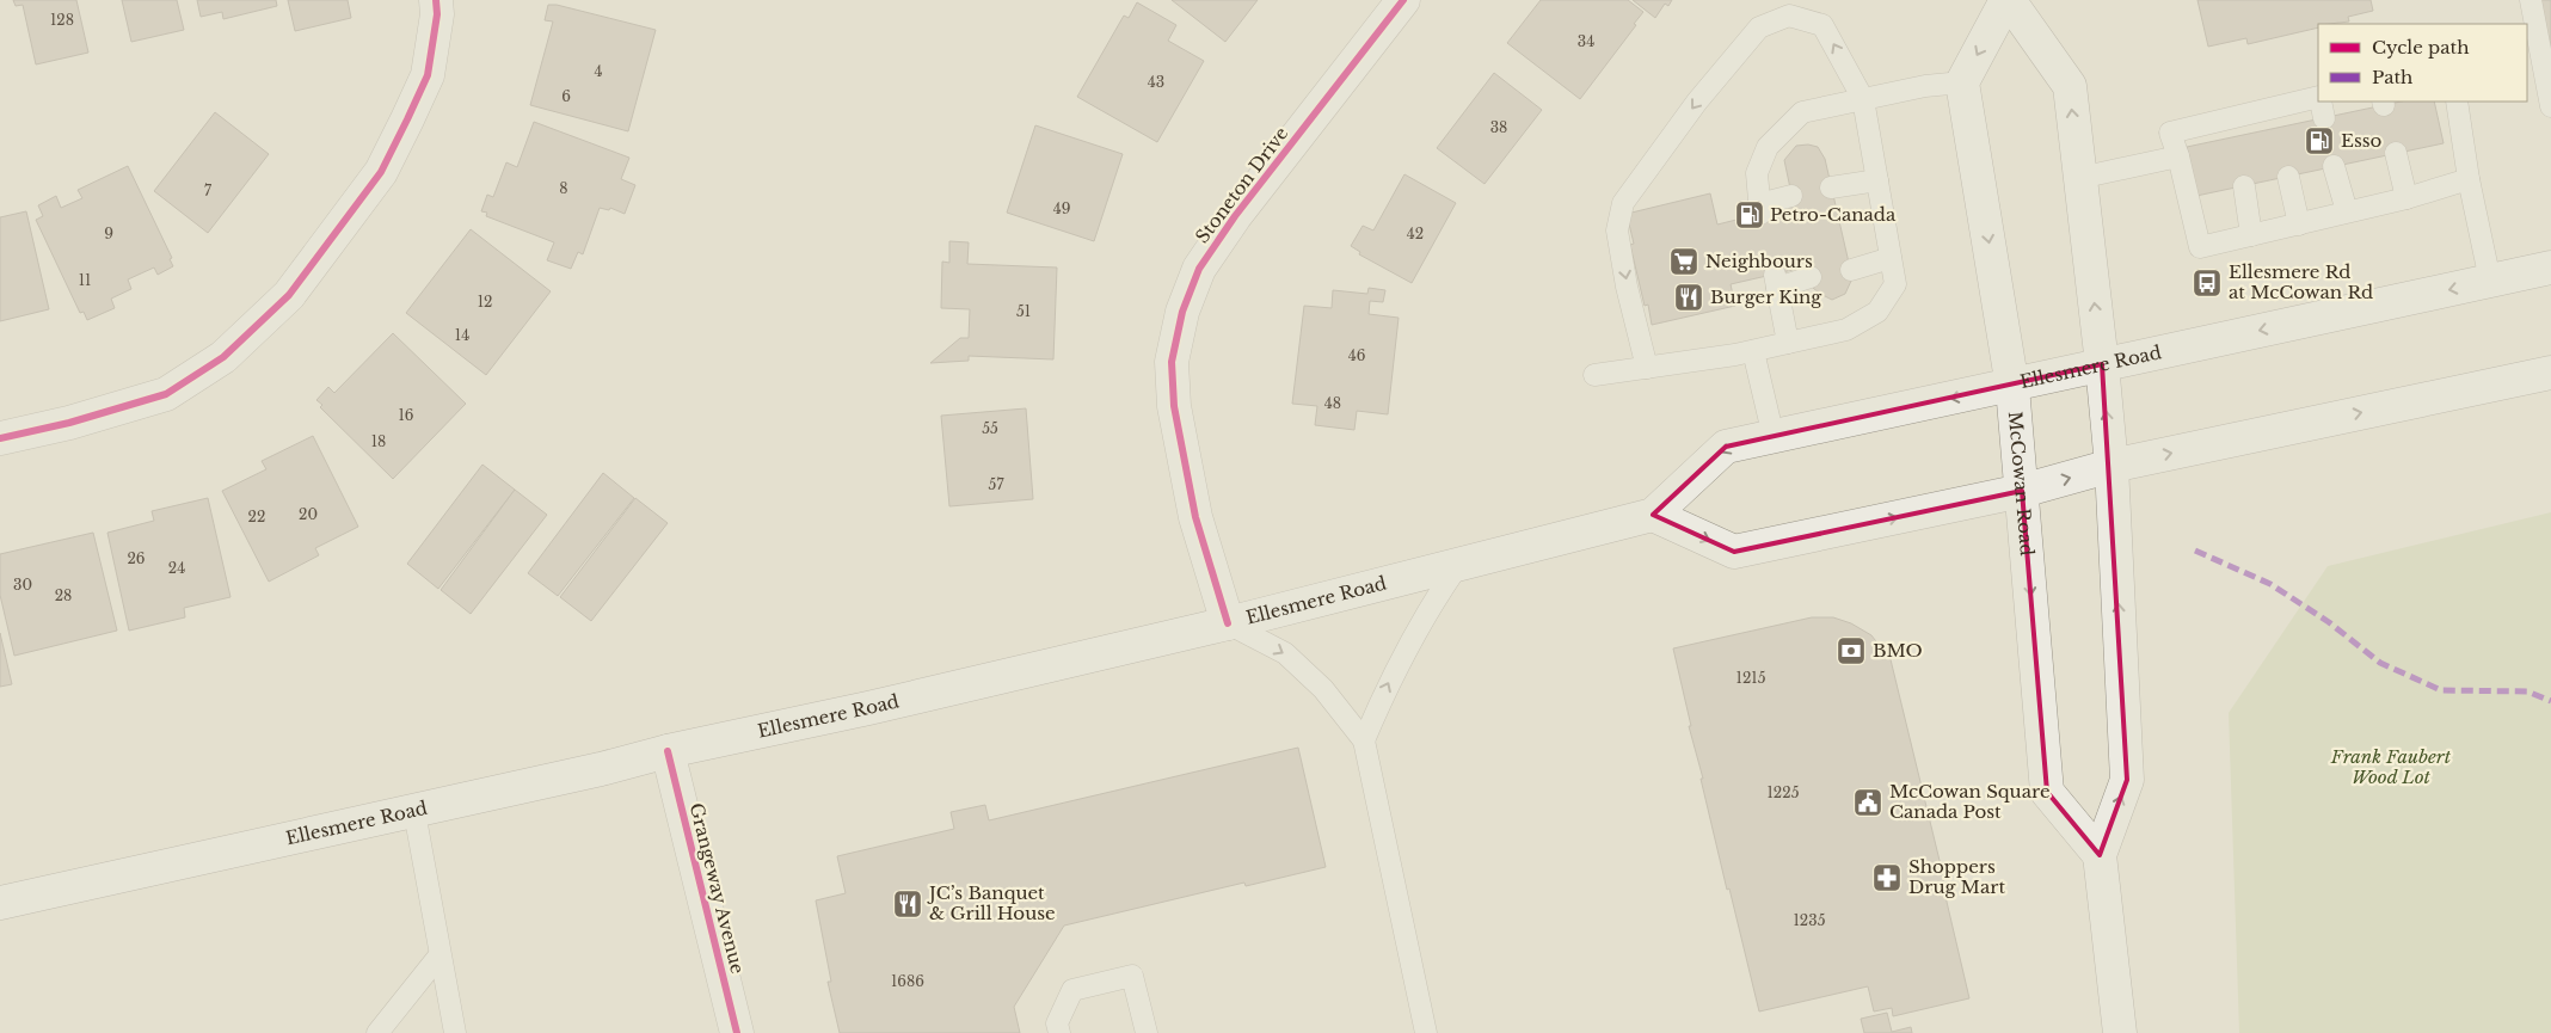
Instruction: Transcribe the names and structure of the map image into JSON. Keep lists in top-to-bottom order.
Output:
{
  "streets": {
    "main road": [
      "Stoneton Drive",
      "Ellesmere Road",
      "McCowan Road",
      "Grangeway Avenue"
    ]
  },
  "crossings": [
    ["Stoneton Drive", "Ellesmere Road"],
    ["Ellesmere Road", "McCowan Road"],
    ["Ellesmere Road", "Grangeway Avenue"]
  ],
  "parks": ["Frank Faubert Wood Lot"],
  "places": {
    "fuel station": ["Esso", "Petro-Canada"],
    "supermarket": ["Neighbours"],
    "bus stop": ["Ellesmere Rd at McCowan Rd"],
    "restaurant": ["Burger King", "JC’s Banquet & Grill House"],
    "bank": ["BMO"],
    "public building": ["McCowan Square Canada Post"],
    "pharmacy": ["Shoppers Drug Mart"]
  },
  "house_numbers": [
    "128",
    "34",
    "4",
    "43",
    "6",
    "38",
    "8",
    "7",
    "49",
    "9",
    "42",
    "11",
    "12",
    "51",
    "14",
    "46",
    "48",
    "16",
    "55",
    "18",
    "57",
    "20",
    "22",
    "26",
    "24",
    "30",
    "28",
    "1215",
    "1225",
    "1235",
    "1686"
  ],
  "legend": ["Cycle path", "Path"]
}
